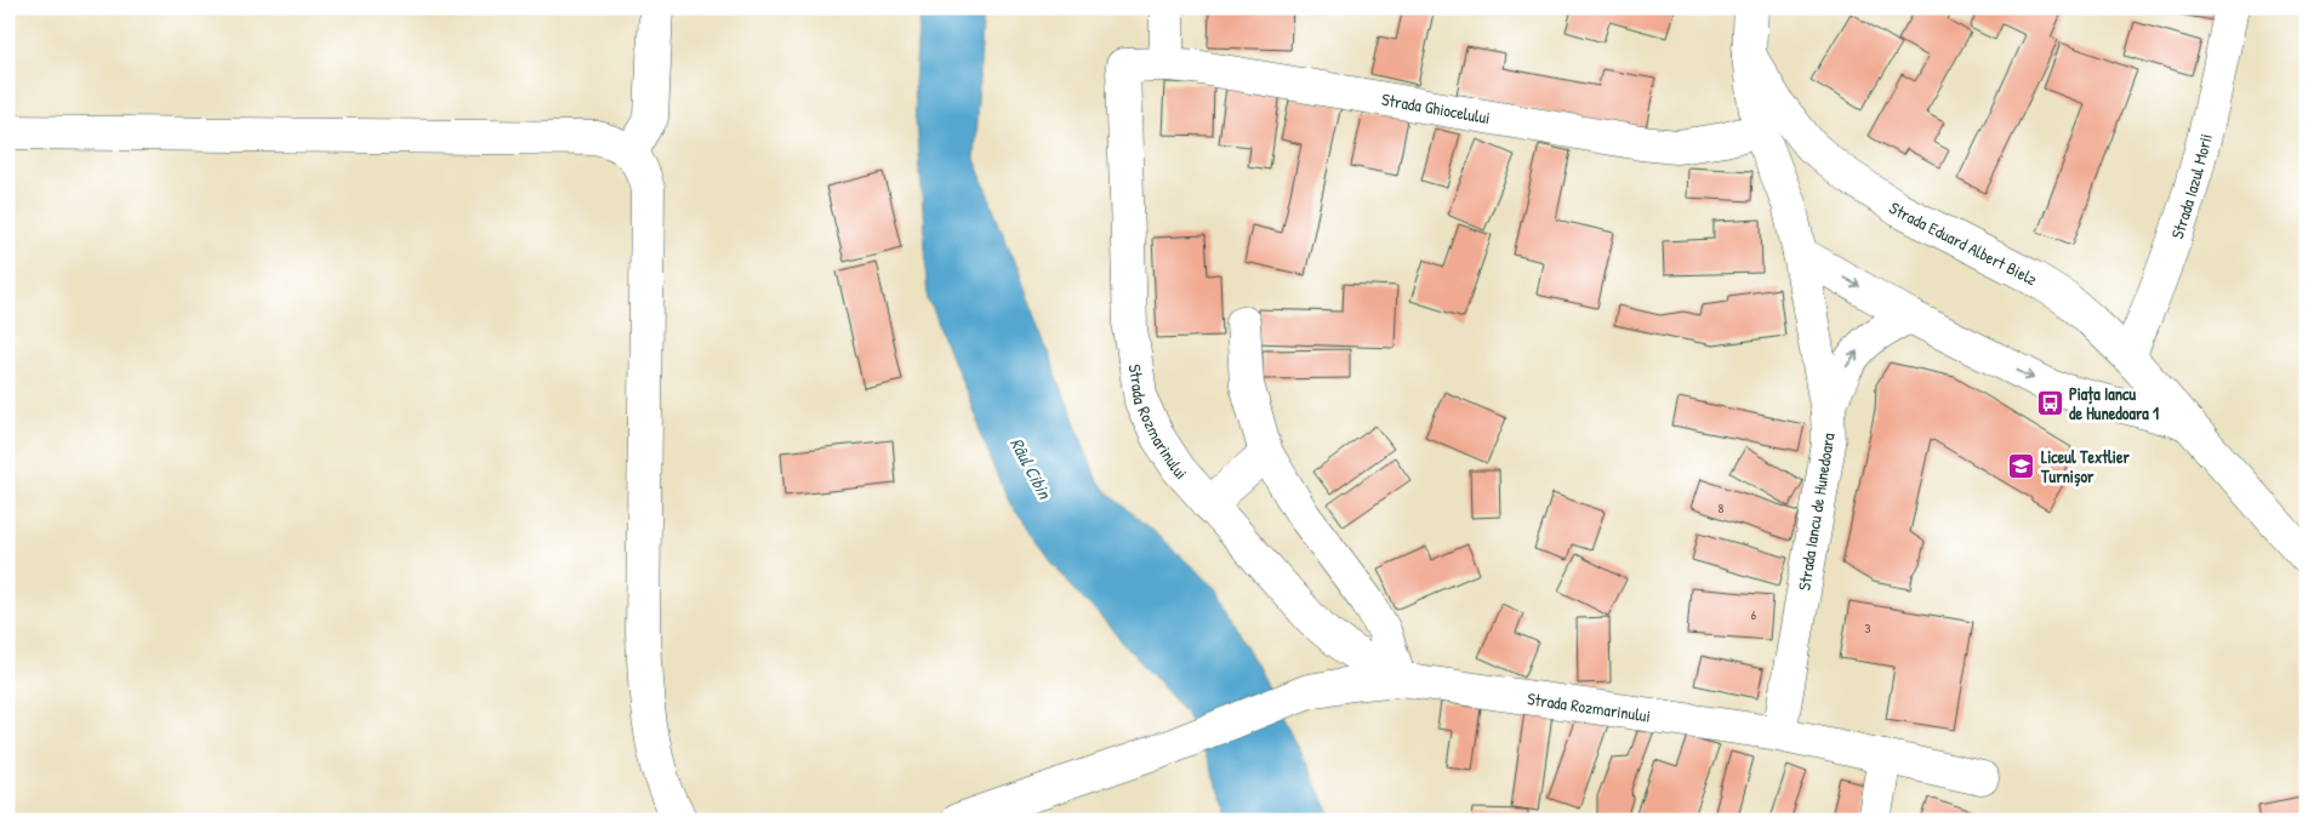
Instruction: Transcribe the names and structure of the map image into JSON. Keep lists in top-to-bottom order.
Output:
{
  "streets": {
    "street": [
      "Strada Ghiocelului",
      "Strada Iazul Morii",
      "Strada Eduard Albert Bielz",
      "Strada Rozmarinului",
      "Strada Iancu de Hunedoara"
    ]
  },
  "crossings": [
    ["Strada Ghiocelului", "Strada Rozmarinului"],
    ["Strada Ghiocelului", "Strada Iancu de Hunedoara"],
    ["Strada Iazul Morii", "Strada Eduard Albert Bielz"],
    ["Strada Eduard Albert Bielz", "Strada Iancu de Hunedoara"],
    ["Strada Rozmarinului", "Strada Iancu de Hunedoara"]
  ],
  "water": ["Râul Cibin"],
  "places": {
    "bus stop": ["Piața Iancu de Hunedoara 1"],
    "school or university": ["Liceul Textlier Turnișor"]
  },
  "house_numbers": ["8", "6", "3"]
}
